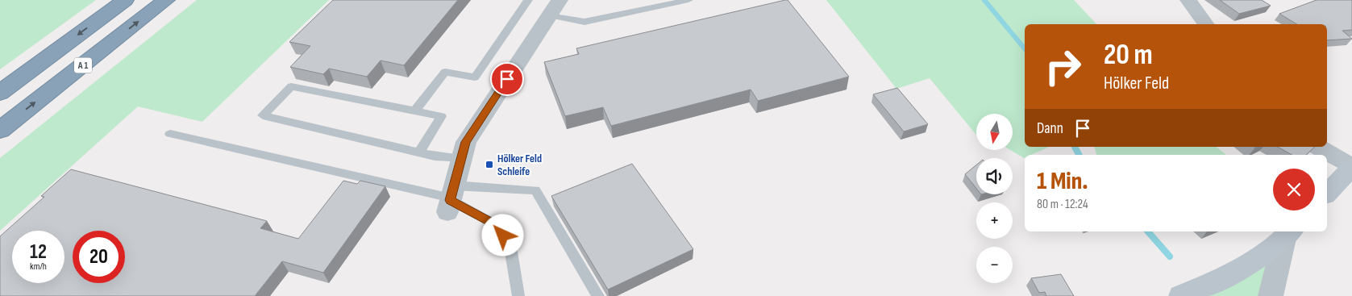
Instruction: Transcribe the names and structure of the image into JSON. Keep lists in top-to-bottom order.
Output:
{
  "streets": {
    "highway": ["A 1"]
  },
  "places": {
    "transit": ["Hölker Feld Schleife"]
  },
  "north": "bottom",
  "page": {
    "turn": ["20 m", "Hölker Feld"],
    "then": "Dann",
    "map_buttons": ["+", "−"],
    "heading": ["1 Min.", "80 m · 12:24"],
    "speed": "12 km/h",
    "limit": "20"
  }
}
